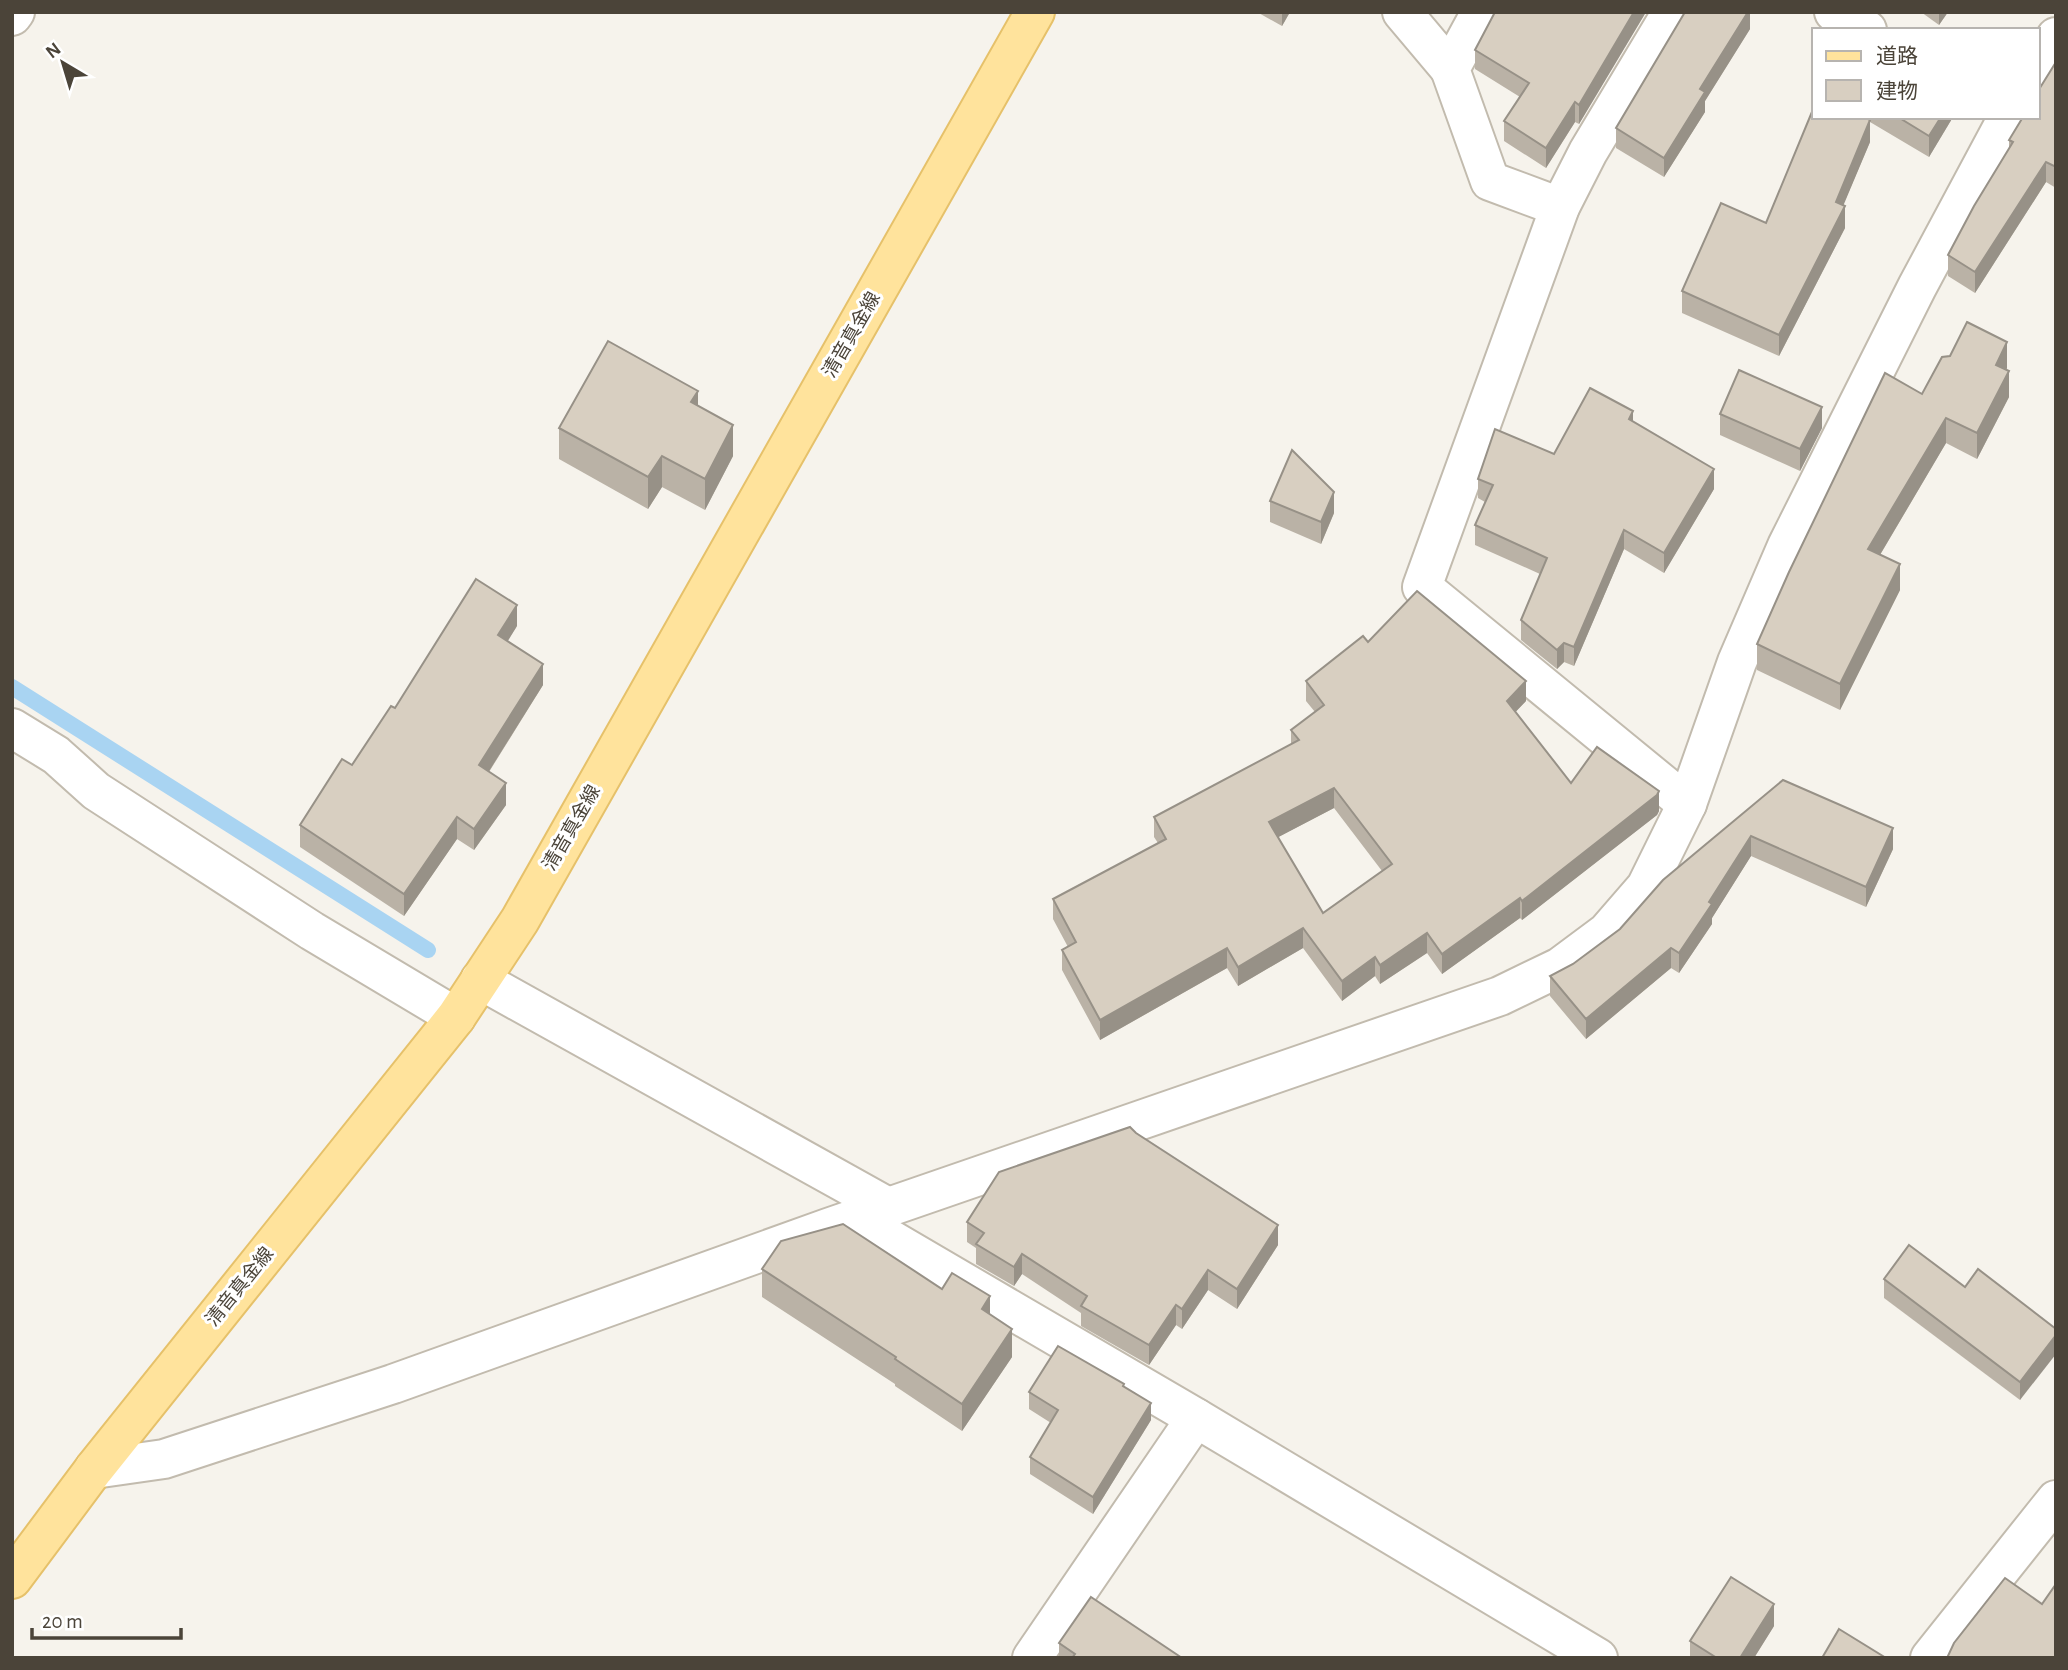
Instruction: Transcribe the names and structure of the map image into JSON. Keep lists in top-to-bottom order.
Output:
{
  "streets": {
    "main road": ["清音真金線"]
  },
  "legend": ["道路", "建物"],
  "scale_bar": "20 m",
  "north": "top left"
}
